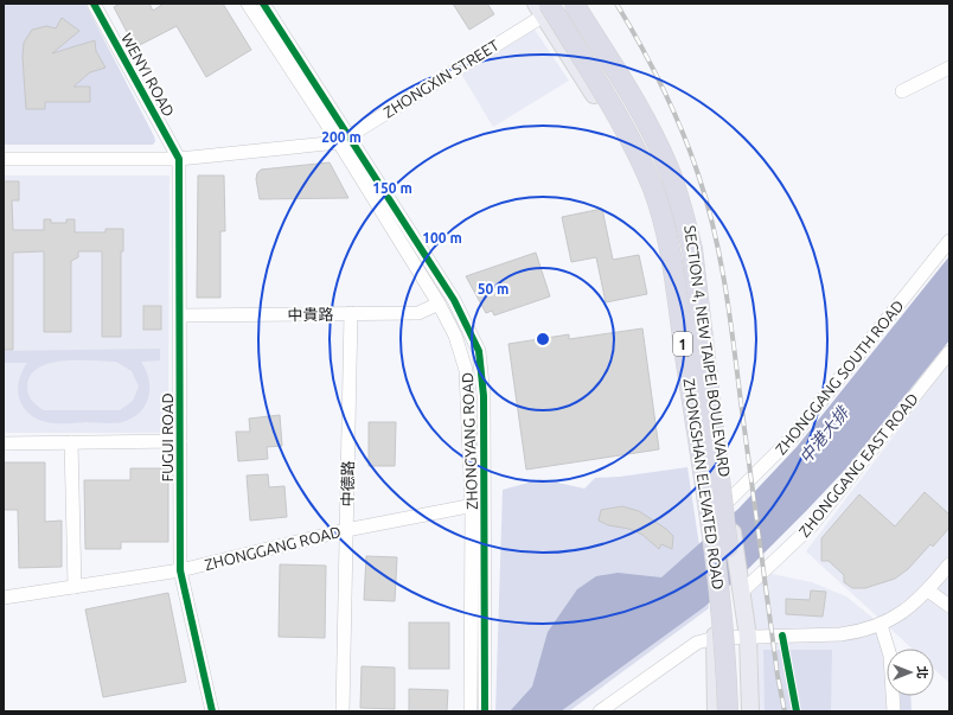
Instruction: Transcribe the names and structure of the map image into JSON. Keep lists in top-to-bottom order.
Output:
{
  "streets": {
    "highway": ["1", "ZHONGSHAN ELEVATED ROAD"],
    "main road": ["SECTION 4, NEW TAIPEI BOULEVARD"],
    "street": [
      "WENYI ROAD",
      "ZHONGXIN STREET",
      "中貴路",
      "ZHONGGANG SOUTH ROAD",
      "FUGUI ROAD",
      "ZHONGYANG ROAD",
      "ZHONGGANG EAST ROAD",
      "中德路",
      "ZHONGGANG ROAD"
    ]
  },
  "crossings": [
    ["WENYI ROAD", "ZHONGXIN STREET"],
    ["WENYI ROAD", "FUGUI ROAD"],
    ["ZHONGXIN STREET", "SECTION 4, NEW TAIPEI BOULEVARD"],
    ["ZHONGXIN STREET", "FUGUI ROAD"],
    ["ZHONGXIN STREET", "ZHONGYANG ROAD"],
    ["ZHONGXIN STREET", "ZHONGSHAN ELEVATED ROAD"],
    ["中貴路", "FUGUI ROAD"],
    ["中貴路", "ZHONGYANG ROAD"],
    ["中貴路", "中德路"],
    ["1", "SECTION 4, NEW TAIPEI BOULEVARD"],
    ["SECTION 4, NEW TAIPEI BOULEVARD", "ZHONGGANG SOUTH ROAD"],
    ["SECTION 4, NEW TAIPEI BOULEVARD", "ZHONGGANG EAST ROAD"],
    ["SECTION 4, NEW TAIPEI BOULEVARD", "ZHONGSHAN ELEVATED ROAD"],
    ["FUGUI ROAD", "ZHONGGANG ROAD"],
    ["ZHONGYANG ROAD", "ZHONGGANG ROAD"],
    ["中德路", "ZHONGGANG ROAD"]
  ],
  "water": ["中港大排"],
  "north": "right",
  "rings": [
    "200 m",
    "150 m",
    "100 m",
    "50 m"
  ]
}
